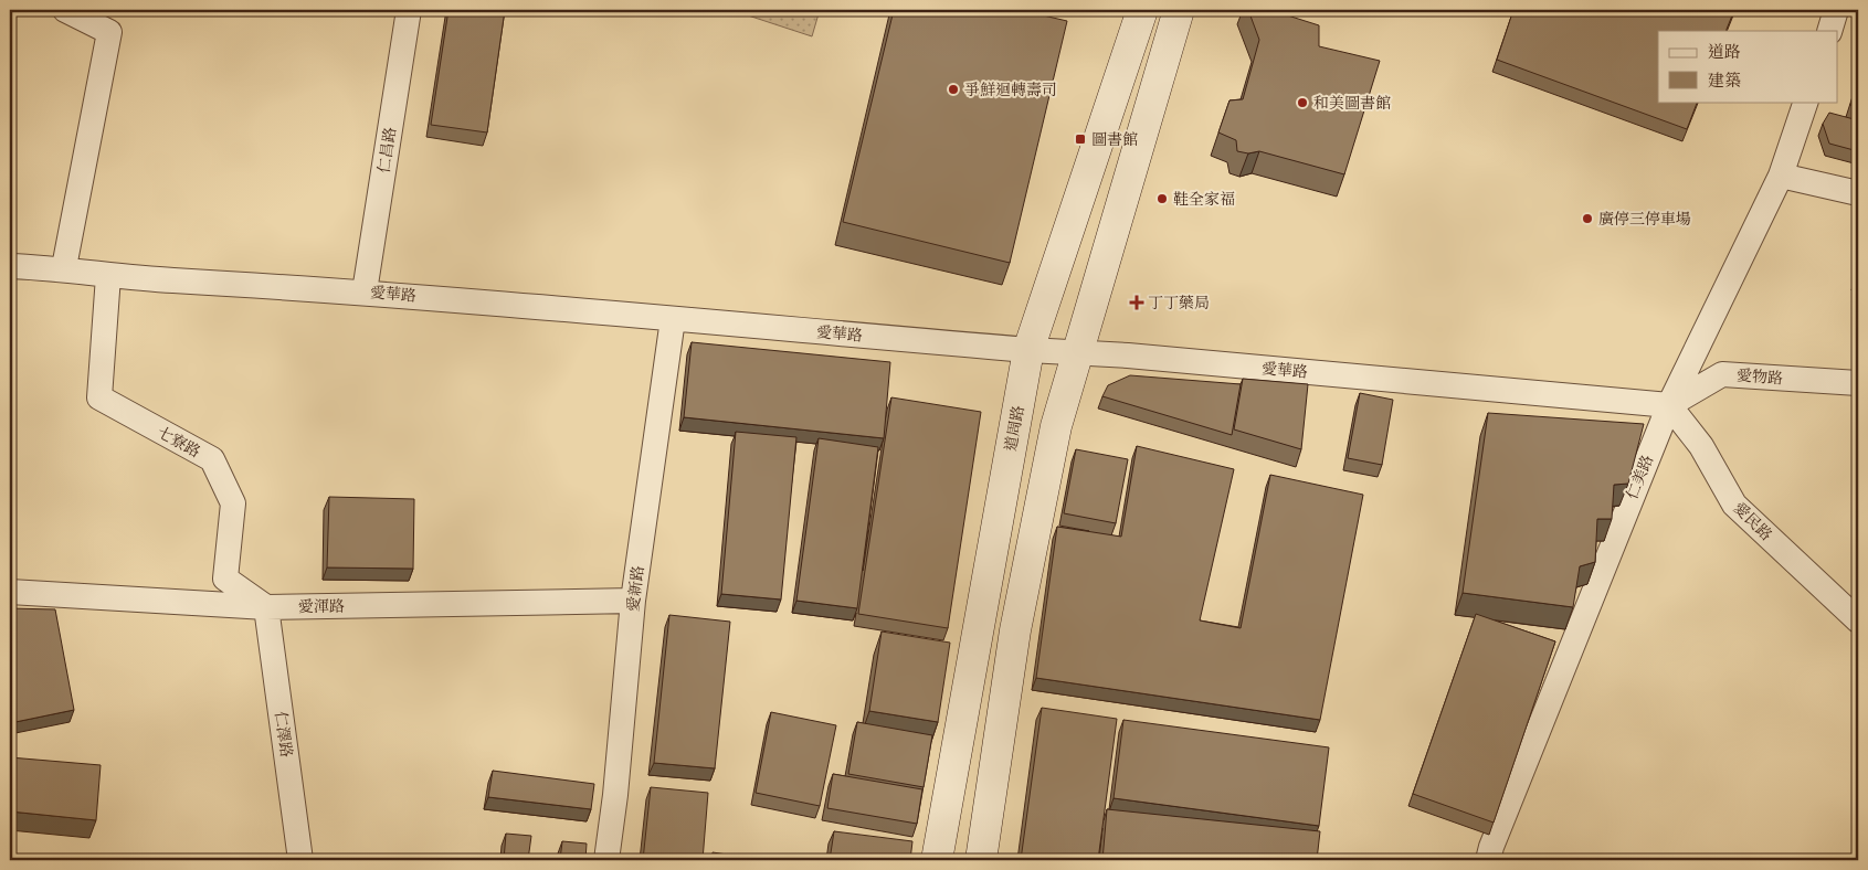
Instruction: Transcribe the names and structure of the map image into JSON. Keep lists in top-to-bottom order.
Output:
{
  "streets": {
    "main road": ["道周路"],
    "street": [
      "仁昌路",
      "愛華路",
      "愛物路",
      "七寮路",
      "仁美路",
      "愛民路",
      "愛新路",
      "愛渾路",
      "仁澤路"
    ]
  },
  "crossings": [
    ["仁昌路", "愛華路"],
    ["愛華路", "愛物路"],
    ["愛華路", "道周路"],
    ["愛華路", "七寮路"],
    ["愛華路", "仁美路"],
    ["愛華路", "愛民路"],
    ["愛華路", "愛新路"],
    ["愛物路", "仁美路"],
    ["愛物路", "愛民路"],
    ["七寮路", "愛渾路"],
    ["七寮路", "仁澤路"],
    ["仁美路", "愛民路"],
    ["愛新路", "愛渾路"],
    ["愛渾路", "仁澤路"]
  ],
  "places": {
    "other": [
      "爭鮮迴轉壽司",
      "和美圖書館",
      "鞋全家福",
      "廣停三停車場"
    ],
    "transit": ["圖書館"],
    "health": ["丁丁藥局"]
  },
  "legend": ["道路", "建築"]
}
